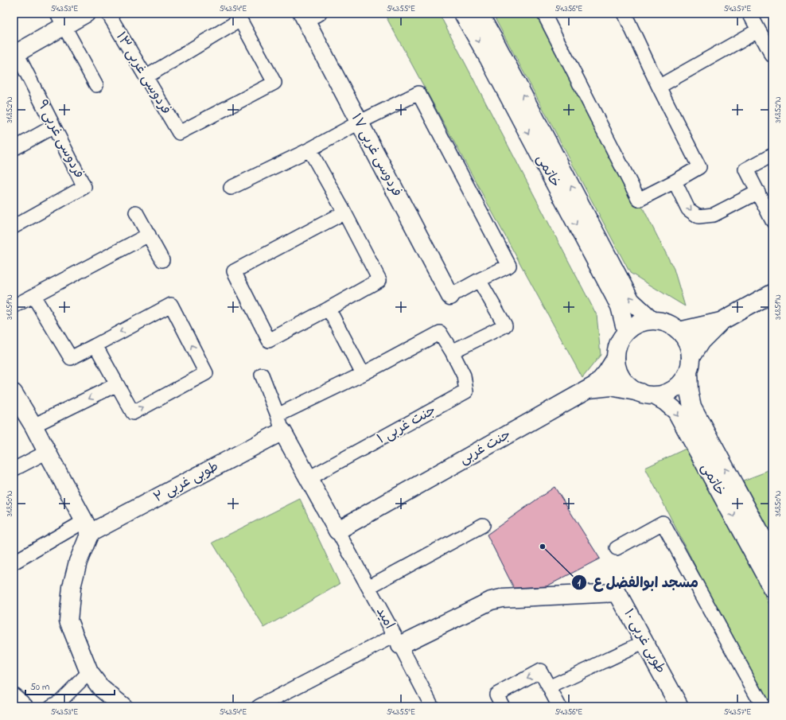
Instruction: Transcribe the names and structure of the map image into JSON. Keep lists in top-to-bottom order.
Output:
{
  "streets": {
    "street": [
      "فردوسی غربی ۱۳",
      "فردوسی غربی ۹",
      "فردوسی غربی ۱۷",
      "خاتمی",
      "جنت غربی ۱",
      "جنت غربی",
      "طوبی غربی ۲",
      "امید",
      "طوبی غربی ۱۰"
    ]
  },
  "crossings": [
    ["خاتمی", "جنت غربی"],
    ["جنت غربی", "امید"],
    ["امید", "طوبی غربی ۱۰"]
  ],
  "places": ["مسجد ابوالفضل ع"],
  "scale_bar": "50 m",
  "coordinates": [
    "54.353°E",
    "54.354°E",
    "54.355°E",
    "54.356°E",
    "54.357°E",
    "31.852°N",
    "31.851°N",
    "31.850°N"
  ]
}
